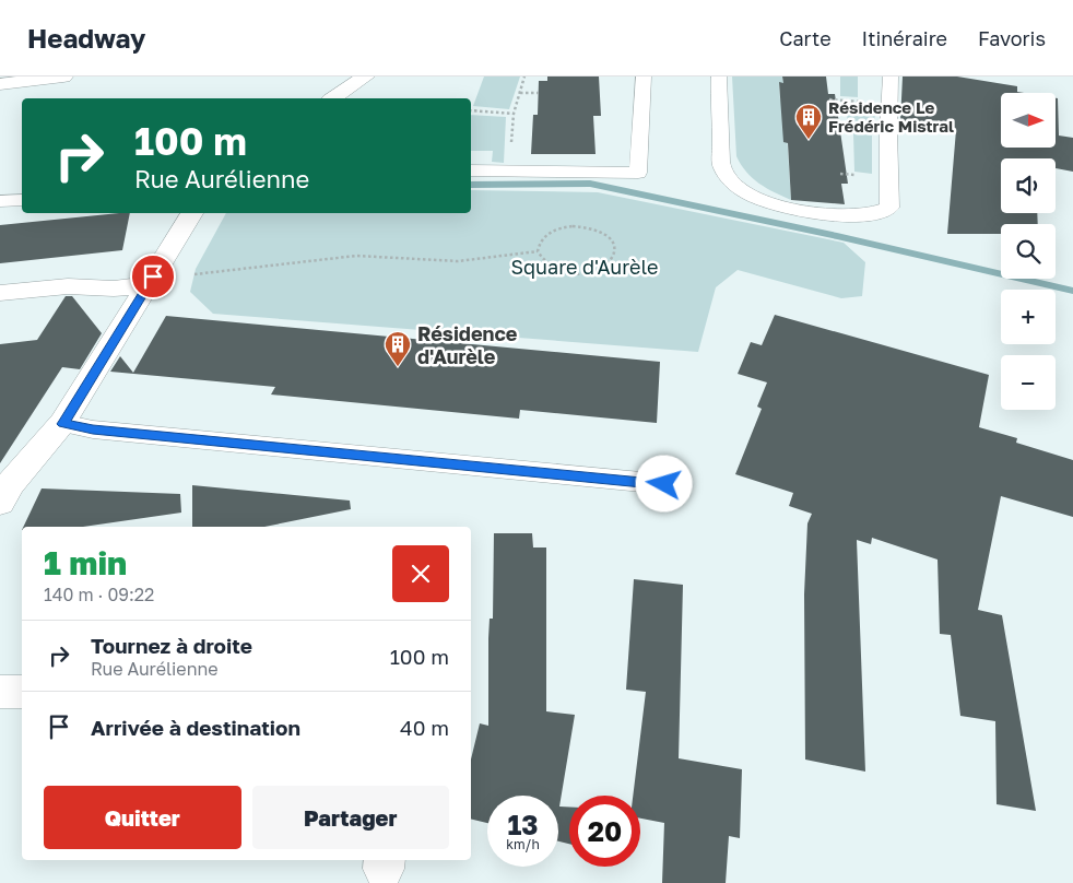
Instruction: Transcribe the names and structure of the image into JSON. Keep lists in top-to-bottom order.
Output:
{
  "parks": ["Square d'Aurèle"],
  "places": {
    "building": ["Résidence Le Frédéric Mistral", "Résidence d'Aurèle"]
  },
  "north": "right",
  "page": {
    "header": "Headway",
    "nav": ["Carte", "Itinéraire", "Favoris"],
    "map_buttons": ["+", "−"],
    "turn": ["100 m", "Rue Aurélienne"],
    "heading": ["1 min", "140 m · 09:22"],
    "list": [
      {
        "name": "Tournez à droite",
        "note": "Rue Aurélienne",
        "value": "100 m"
      },
      {
        "name": "Arrivée à destination",
        "value": "40 m"
      }
    ],
    "buttons": ["Quitter", "Partager"],
    "speed": "13 km/h",
    "limit": "20"
  }
}
